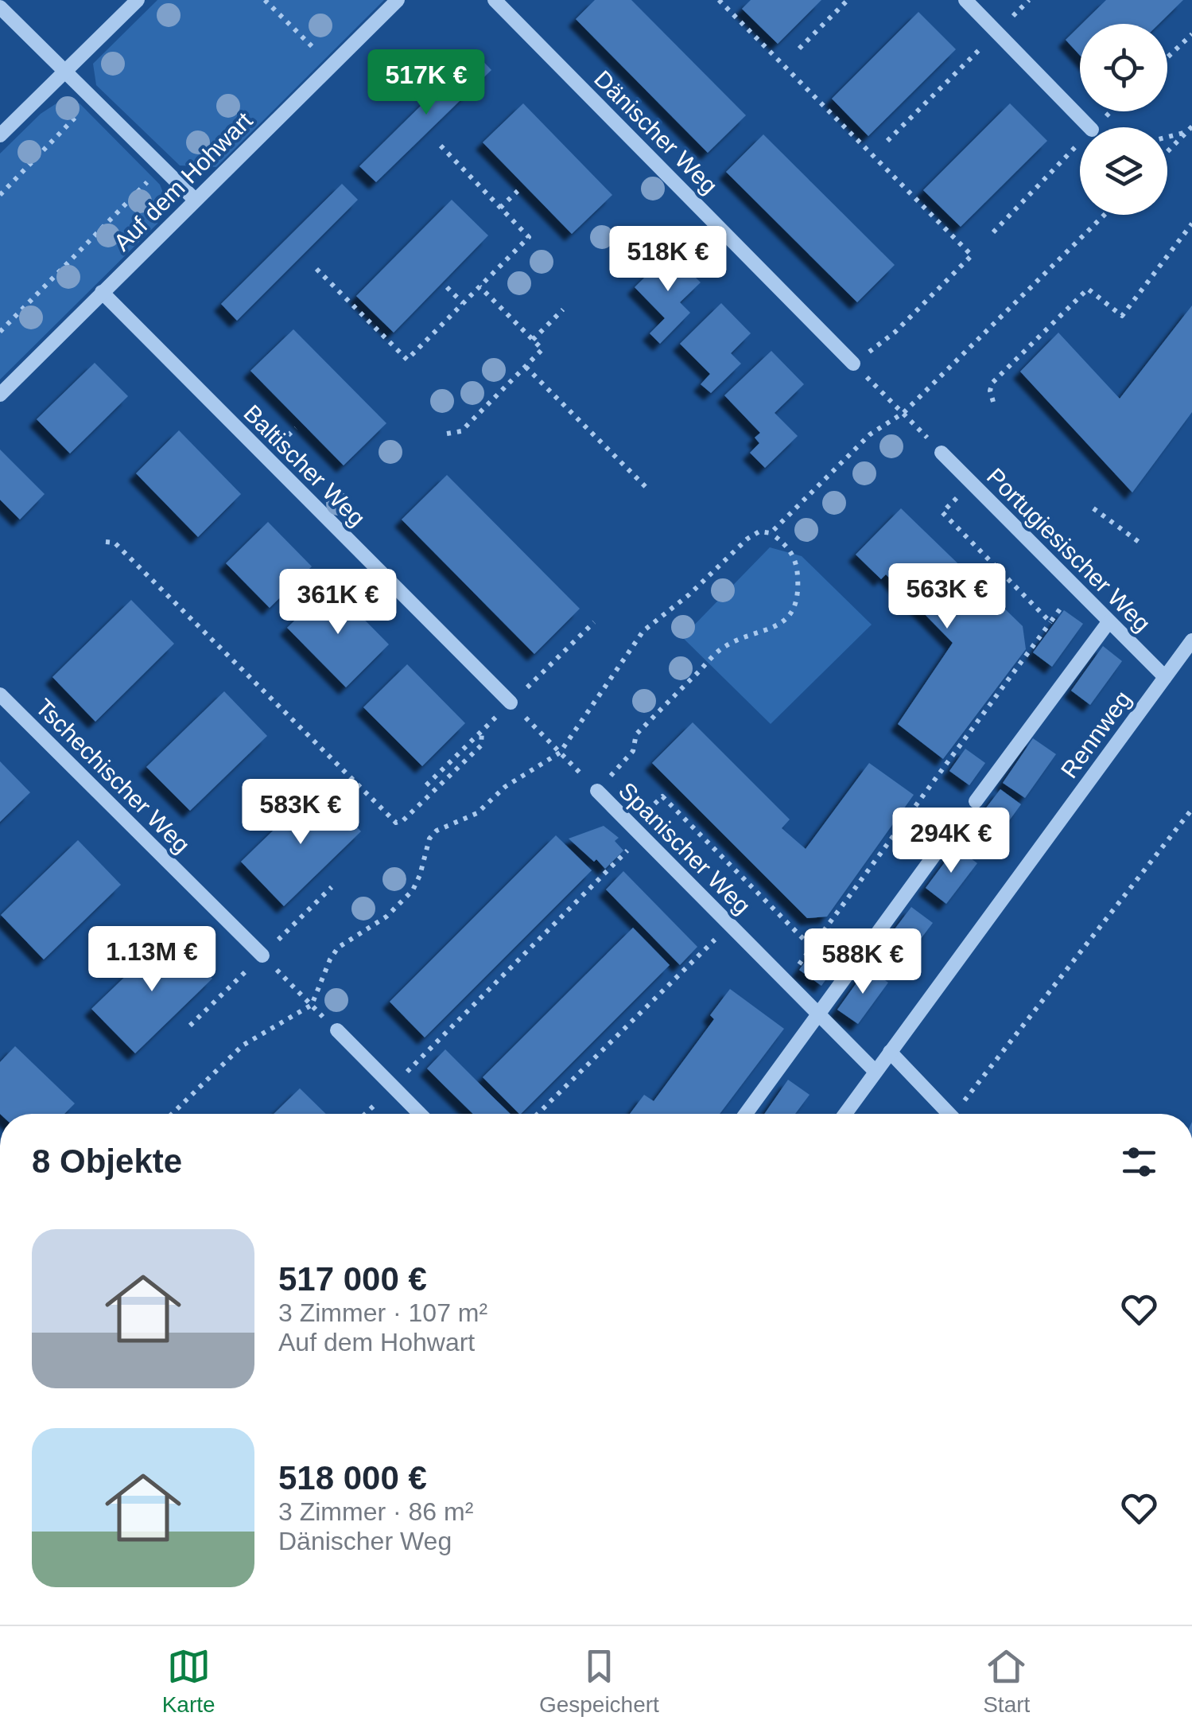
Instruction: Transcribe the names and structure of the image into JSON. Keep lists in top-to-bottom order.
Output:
{
  "streets": {
    "street": [
      "Dänischer Weg",
      "Auf dem Hohwart",
      "Baltischer Weg",
      "Portugiesischer Weg",
      "Rennweg",
      "Tschechischer Weg",
      "Spanischer Weg"
    ]
  },
  "crossings": [
    ["Auf dem Hohwart", "Baltischer Weg"],
    ["Portugiesischer Weg", "Rennweg"],
    ["Rennweg", "Spanischer Weg"]
  ],
  "page": {
    "price": [
      "517K €",
      "518K €",
      "563K €",
      "361K €",
      "583K €",
      "294K €",
      "1.13M €",
      "588K €"
    ],
    "heading": "8 Objekte",
    "list": [
      {
        "name": "517 000 €",
        "note": "3 Zimmer · 107 m² · Auf dem Hohwart"
      },
      {
        "name": "518 000 €",
        "note": "3 Zimmer · 86 m² · Dänischer Weg"
      }
    ],
    "tabs": ["Karte", "Gespeichert", "Start"]
  }
}
